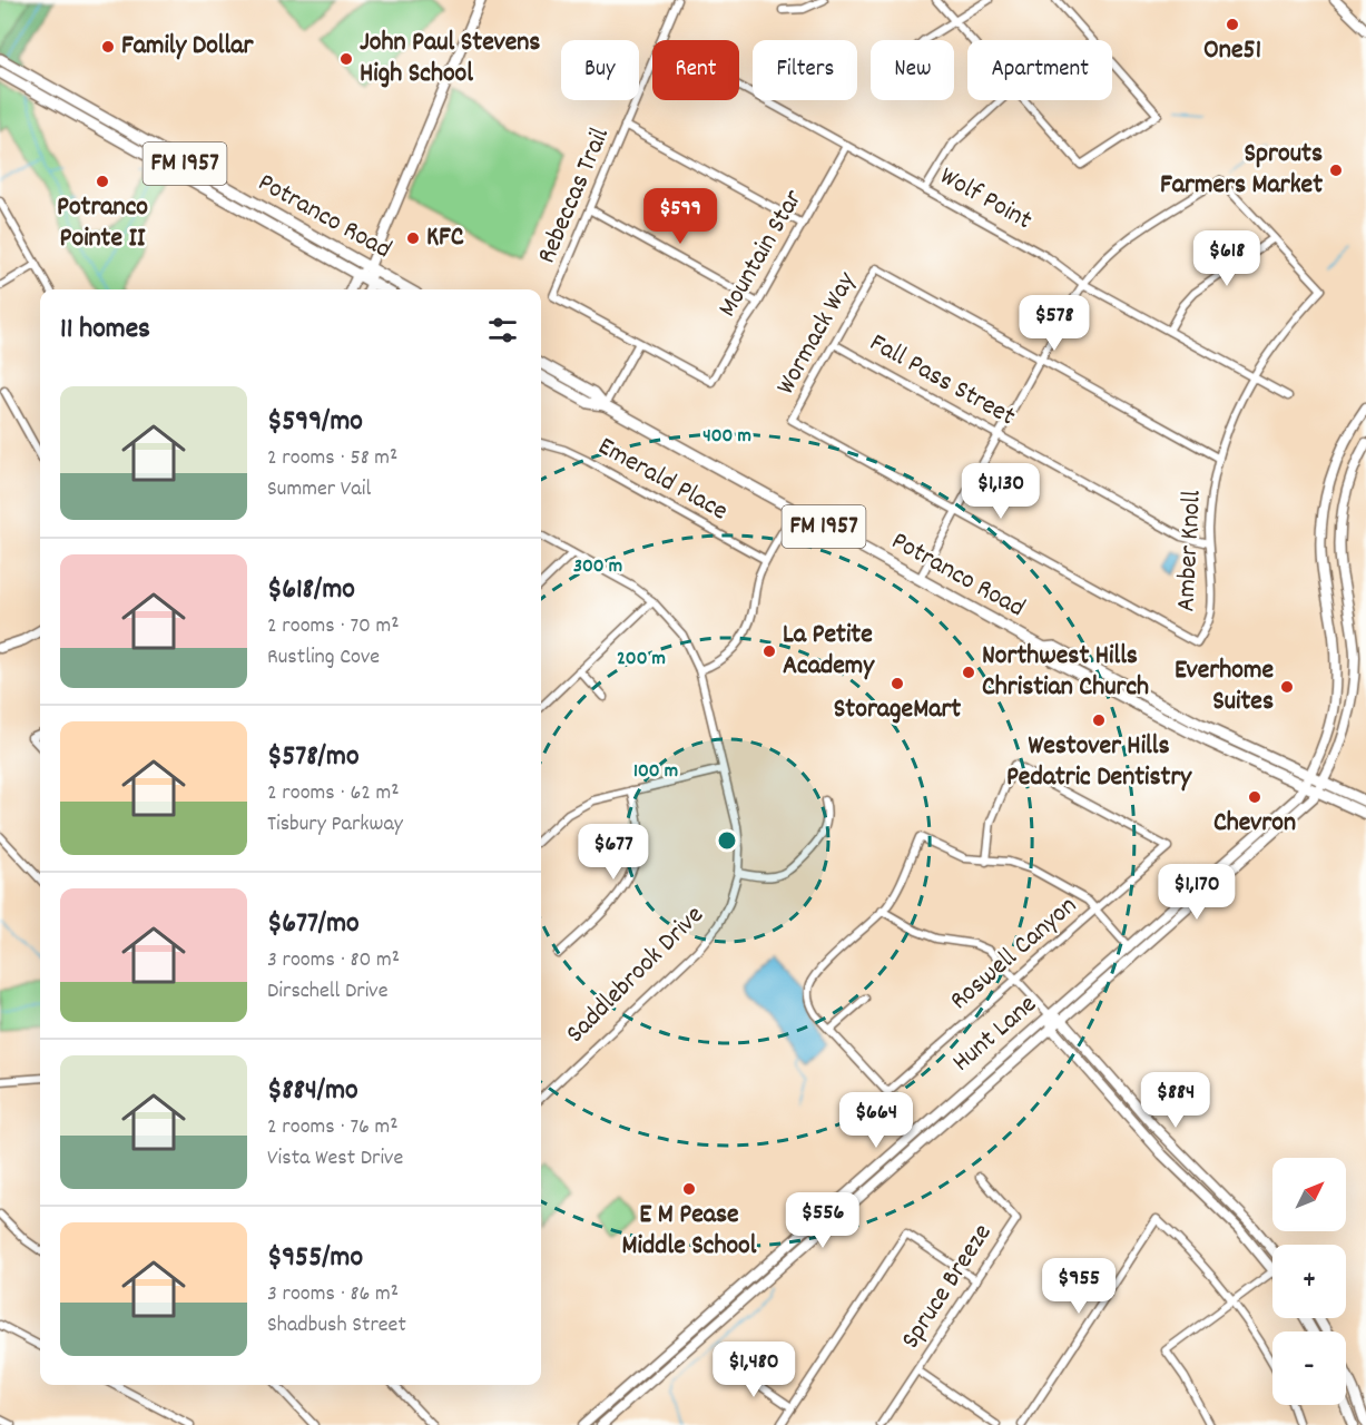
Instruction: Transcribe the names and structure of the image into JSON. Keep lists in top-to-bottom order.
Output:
{
  "streets": {
    "main road": ["FM 1957", "Potranco Road", "Hunt Lane"],
    "street": [
      "Rebeccas Trail",
      "Wolf Point",
      "Mountain Star",
      "Wormack Way",
      "Fall Pass Street",
      "Emerald Place",
      "Amber Knoll",
      "Roswell Canyon",
      "Saddlebrook Drive",
      "Spruce Breeze"
    ]
  },
  "crossings": [
    ["Rebeccas Trail", "Mountain Star"],
    ["Wolf Point", "Mountain Star"],
    ["Wolf Point", "Amber Knoll"],
    ["Potranco Road", "Hunt Lane"],
    ["Wormack Way", "Fall Pass Street"],
    ["Wormack Way", "Amber Knoll"],
    ["Fall Pass Street", "Amber Knoll"]
  ],
  "places": [
    "One51",
    "Family Dollar",
    "John Paul Stevens High School",
    "Sprouts Farmers Market",
    "Potranco Pointe II",
    "KFC",
    "La Petite Academy",
    "Northwest Hills Christian Church",
    "StorageMart",
    "Everhome Suites",
    "Westover Hills Pedatric Dentistry",
    "Chevron",
    "E M Pease Middle School"
  ],
  "north": "top right",
  "page": {
    "chip": [
      "Buy",
      "Rent",
      "Filters",
      "New",
      "Apartment"
    ],
    "price": [
      "$599",
      "$618",
      "$578",
      "$1,130",
      "$677",
      "$1,170",
      "$884",
      "$664",
      "$556",
      "$955",
      "$1,480"
    ],
    "heading": "11 homes",
    "list": [
      {
        "name": "$599/mo",
        "note": "2 rooms · 58 m² · Summer Vail"
      },
      {
        "name": "$618/mo",
        "note": "2 rooms · 70 m² · Rustling Cove"
      },
      {
        "name": "$578/mo",
        "note": "2 rooms · 62 m² · Tisbury Parkway"
      },
      {
        "name": "$677/mo",
        "note": "3 rooms · 80 m² · Dirschell Drive"
      },
      {
        "name": "$884/mo",
        "note": "2 rooms · 76 m² · Vista West Drive"
      },
      {
        "name": "$955/mo",
        "note": "3 rooms · 86 m² · Shadbush Street"
      }
    ],
    "map_buttons": ["+", "−"]
  },
  "rings": [
    "400 m",
    "300 m",
    "200 m",
    "100 m"
  ]
}
